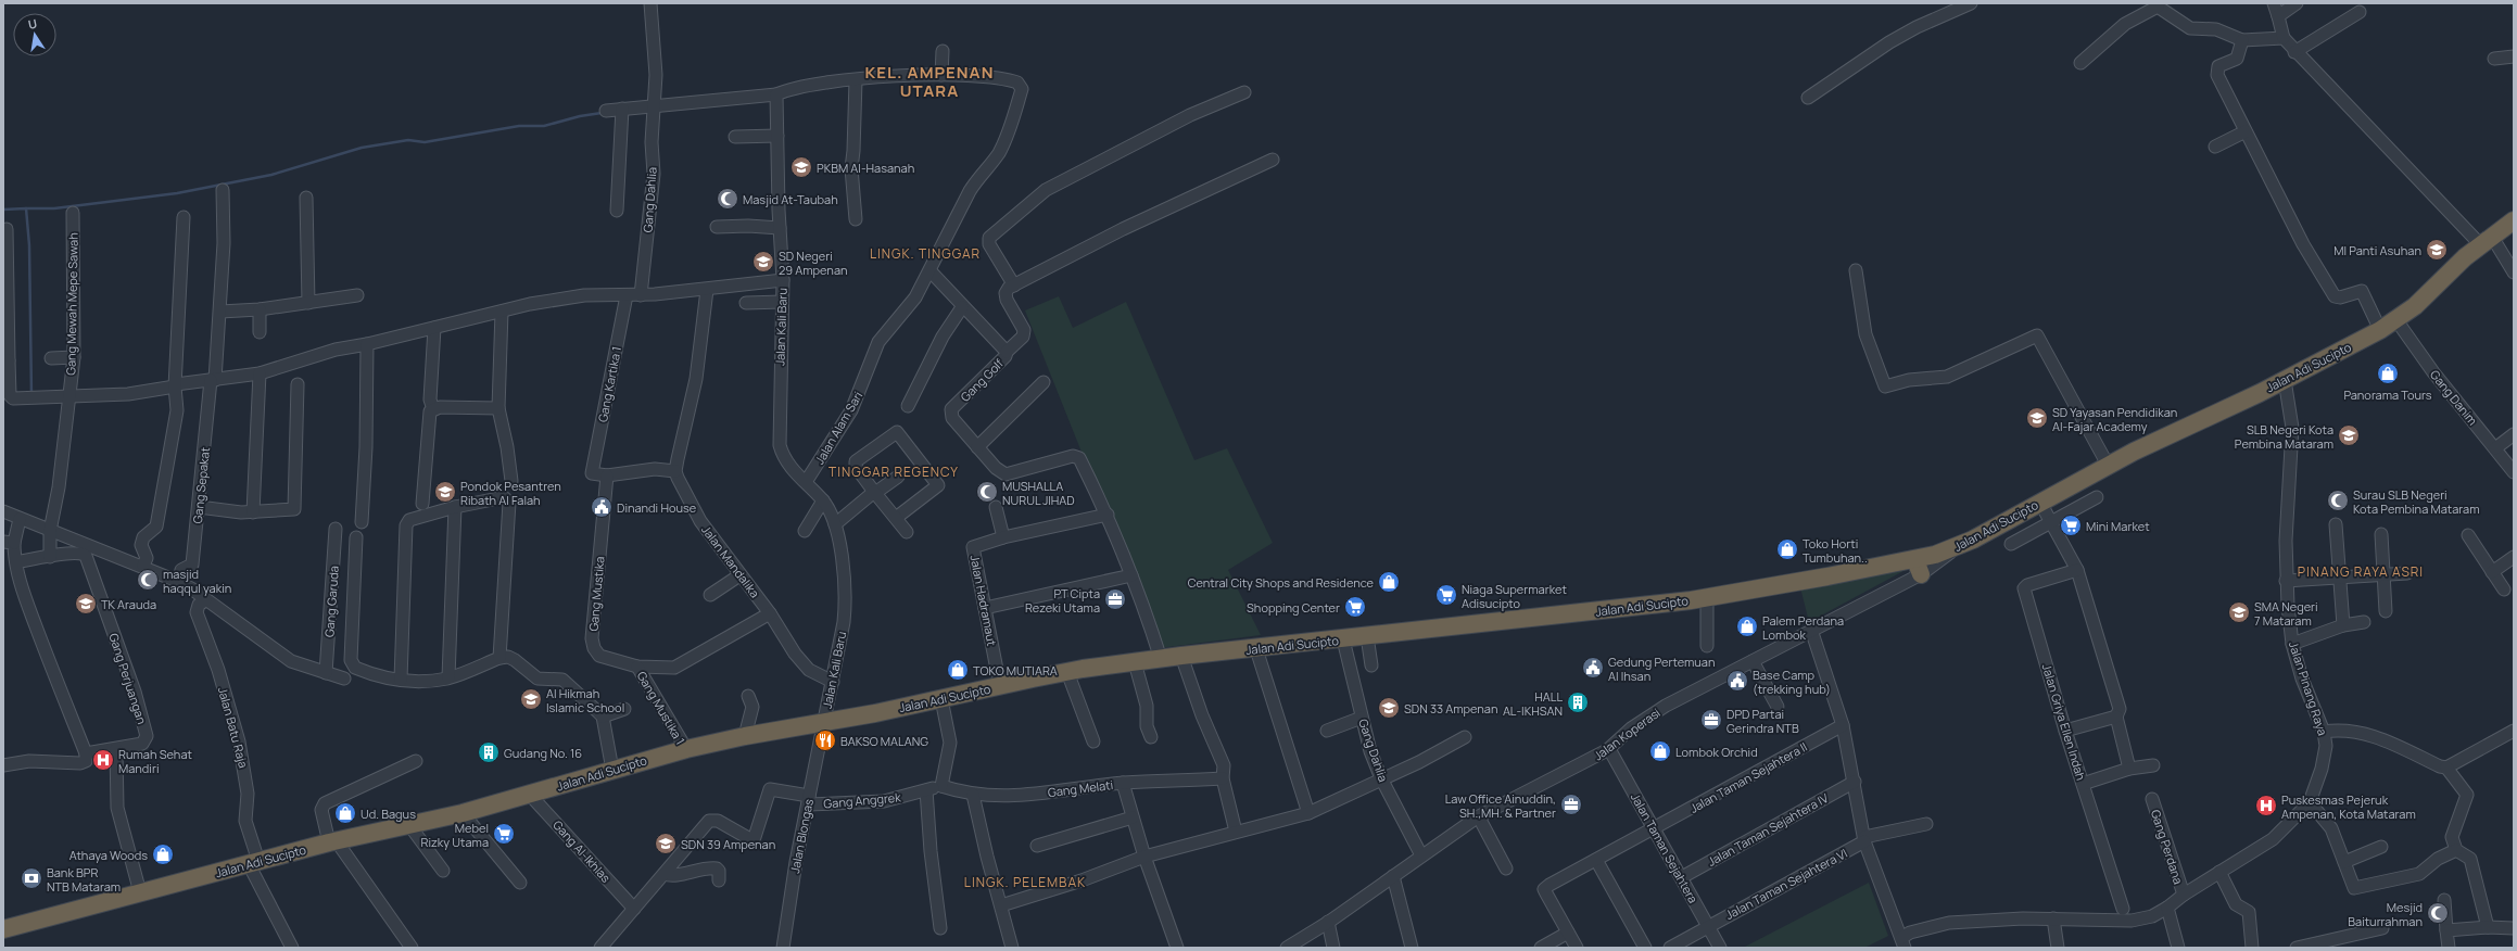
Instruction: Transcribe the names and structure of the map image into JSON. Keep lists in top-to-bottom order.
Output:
{
  "streets": {
    "highway": ["Jalan Adi Sucipto"],
    "street": [
      "Gang Dahlia",
      "Gang Mewah Mepe Sawah",
      "Jalan Kali Baru",
      "Gang Golf",
      "Gang Kartika 1",
      "Gang Danim",
      "Jalan Alam Sari",
      "Gang Sepakat",
      "Jalan Mandalika",
      "Gang Mustika",
      "Jalan Hadramaut",
      "Gang Garuda",
      "Gang Perjuangan",
      "Jalan Pinang Raya",
      "Gang Mustika 1",
      "Jalan Griya Ellen Indah",
      "Jalan Batu Raja",
      "Jalan Koperasi",
      "Jalan Taman Sejahtera II",
      "Gang Melati",
      "Gang Anggrek",
      "Jalan Taman Sejahtera IV",
      "Jalan Blongas",
      "Gang Perdana",
      "Jalan Taman Sejahtera",
      "Gang Al-Ikhlas",
      "Jalan Taman Sejahtera VI"
    ]
  },
  "crossings": [
    ["Gang Dahlia", "Jalan Adi Sucipto"],
    ["Gang Dahlia", "Jalan Koperasi"],
    ["Gang Mewah Mepe Sawah", "Gang Perjuangan"],
    ["Jalan Kali Baru", "Jalan Adi Sucipto"],
    ["Jalan Kali Baru", "Jalan Alam Sari"],
    ["Jalan Kali Baru", "Jalan Mandalika"],
    ["Jalan Kali Baru", "Jalan Blongas"],
    ["Jalan Adi Sucipto", "Gang Danim"],
    ["Jalan Adi Sucipto", "Jalan Hadramaut"],
    ["Jalan Adi Sucipto", "Jalan Pinang Raya"],
    ["Jalan Adi Sucipto", "Gang Mustika 1"],
    ["Jalan Adi Sucipto", "Jalan Batu Raja"],
    ["Jalan Adi Sucipto", "Jalan Koperasi"],
    ["Jalan Adi Sucipto", "Jalan Blongas"],
    ["Jalan Adi Sucipto", "Gang Al-Ikhlas"],
    ["Gang Golf", "Jalan Alam Sari"],
    ["Gang Golf", "Jalan Hadramaut"],
    ["Gang Kartika 1", "Gang Mustika"],
    ["Jalan Mandalika", "Gang Mustika"],
    ["Gang Mustika", "Gang Mustika 1"],
    ["Jalan Pinang Raya", "Gang Perdana"],
    ["Jalan Koperasi", "Jalan Taman Sejahtera"],
    ["Jalan Taman Sejahtera II", "Jalan Taman Sejahtera"],
    ["Gang Melati", "Gang Anggrek"],
    ["Gang Anggrek", "Jalan Blongas"],
    ["Jalan Taman Sejahtera IV", "Jalan Taman Sejahtera"],
    ["Jalan Taman Sejahtera", "Jalan Taman Sejahtera VI"]
  ],
  "districts": [
    "KEL. AMPENAN UTARA",
    "LINGK. TINGGAR",
    "TINGGAR REGENCY",
    "PINANG RAYA ASRI",
    "LINGK. PELEMBAK"
  ],
  "places": {
    "school or university": [
      "PKBM Al-Hasanah",
      "MI Panti Asuhan",
      "SD Negeri 29 Ampenan",
      "SD Yayasan Pendidikan Al-Fajar Academy",
      "SLB Negeri Kota Pembina Mataram",
      "Pondok Pesantren Ribath Al Falah",
      "TK Arauda",
      "SMA Negeri 7 Mataram",
      "Al Hikmah Islamic School",
      "SDN 33 Ampenan",
      "SDN 39 Ampenan"
    ],
    "mosque": [
      "Masjid At-Taubah",
      "MUSHALLA NURUL JIHAD",
      "Surau SLB Negeri Kota Pembina Mataram",
      "masjid haqqul yakin",
      "Mesjid Baiturrahman"
    ],
    "shop": [
      "Panorama Tours",
      "Toko Horti Tumbuhan..",
      "Central City Shops and Residence",
      "Palem Perdana Lombok",
      "TOKO MUTIARA",
      "Lombok Orchid",
      "Ud. Bagus",
      "Athaya Woods"
    ],
    "public building": ["Dinandi House", "Gedung Pertemuan Al Ihsan", "Base Camp (trekking hub)"],
    "supermarket": [
      "Mini Market",
      "Niaga Supermarket Adisucipto",
      "Shopping Center",
      "Mebel Rizky Utama"
    ],
    "office": ["PT Cipta Rezeki Utama", "DPD Partai Gerindra NTB", "Law Office Ainuddin, SH.,MH. & Partner"],
    "building": ["HALL AL-IKHSAN", "Gudang No. 16"],
    "restaurant": ["BAKSO MALANG"],
    "hospital": ["Rumah Sehat Mandiri", "Puskesmas Pejeruk Ampenan, Kota Mataram"],
    "bank": ["Bank BPR NTB Mataram"]
  },
  "north": "top"
}
